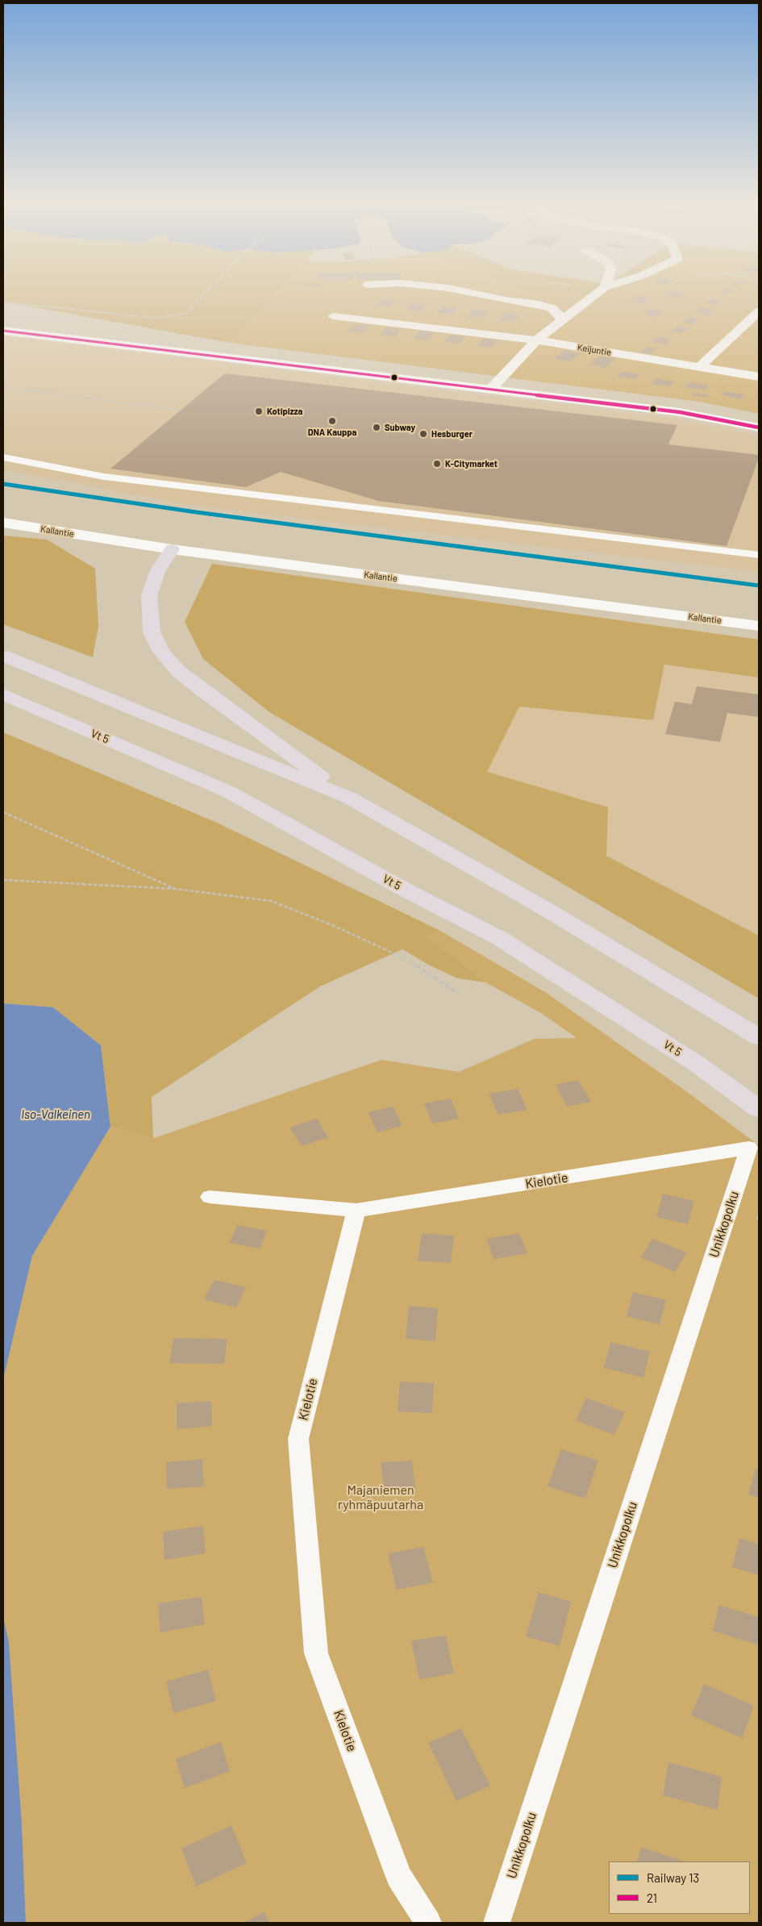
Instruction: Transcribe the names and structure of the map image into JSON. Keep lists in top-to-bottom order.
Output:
{
  "streets": {
    "highway": ["Vt 5"],
    "street": ["Keijuntie", "Kallantie"],
    "lane": ["Kielotie", "Unikkopolku"]
  },
  "crossings": [
    ["Kielotie", "Unikkopolku"]
  ],
  "water": ["Iso-Valkeinen"],
  "parks": ["Majaniemen ryhmäpuutarha"],
  "places": [
    "Kotipizza",
    "DNA Kauppa",
    "Subway",
    "Hesburger",
    "K-Citymarket"
  ],
  "lines": ["transit line 21", "rail line 13"],
  "legend": ["Railway 13", "21"]
}
